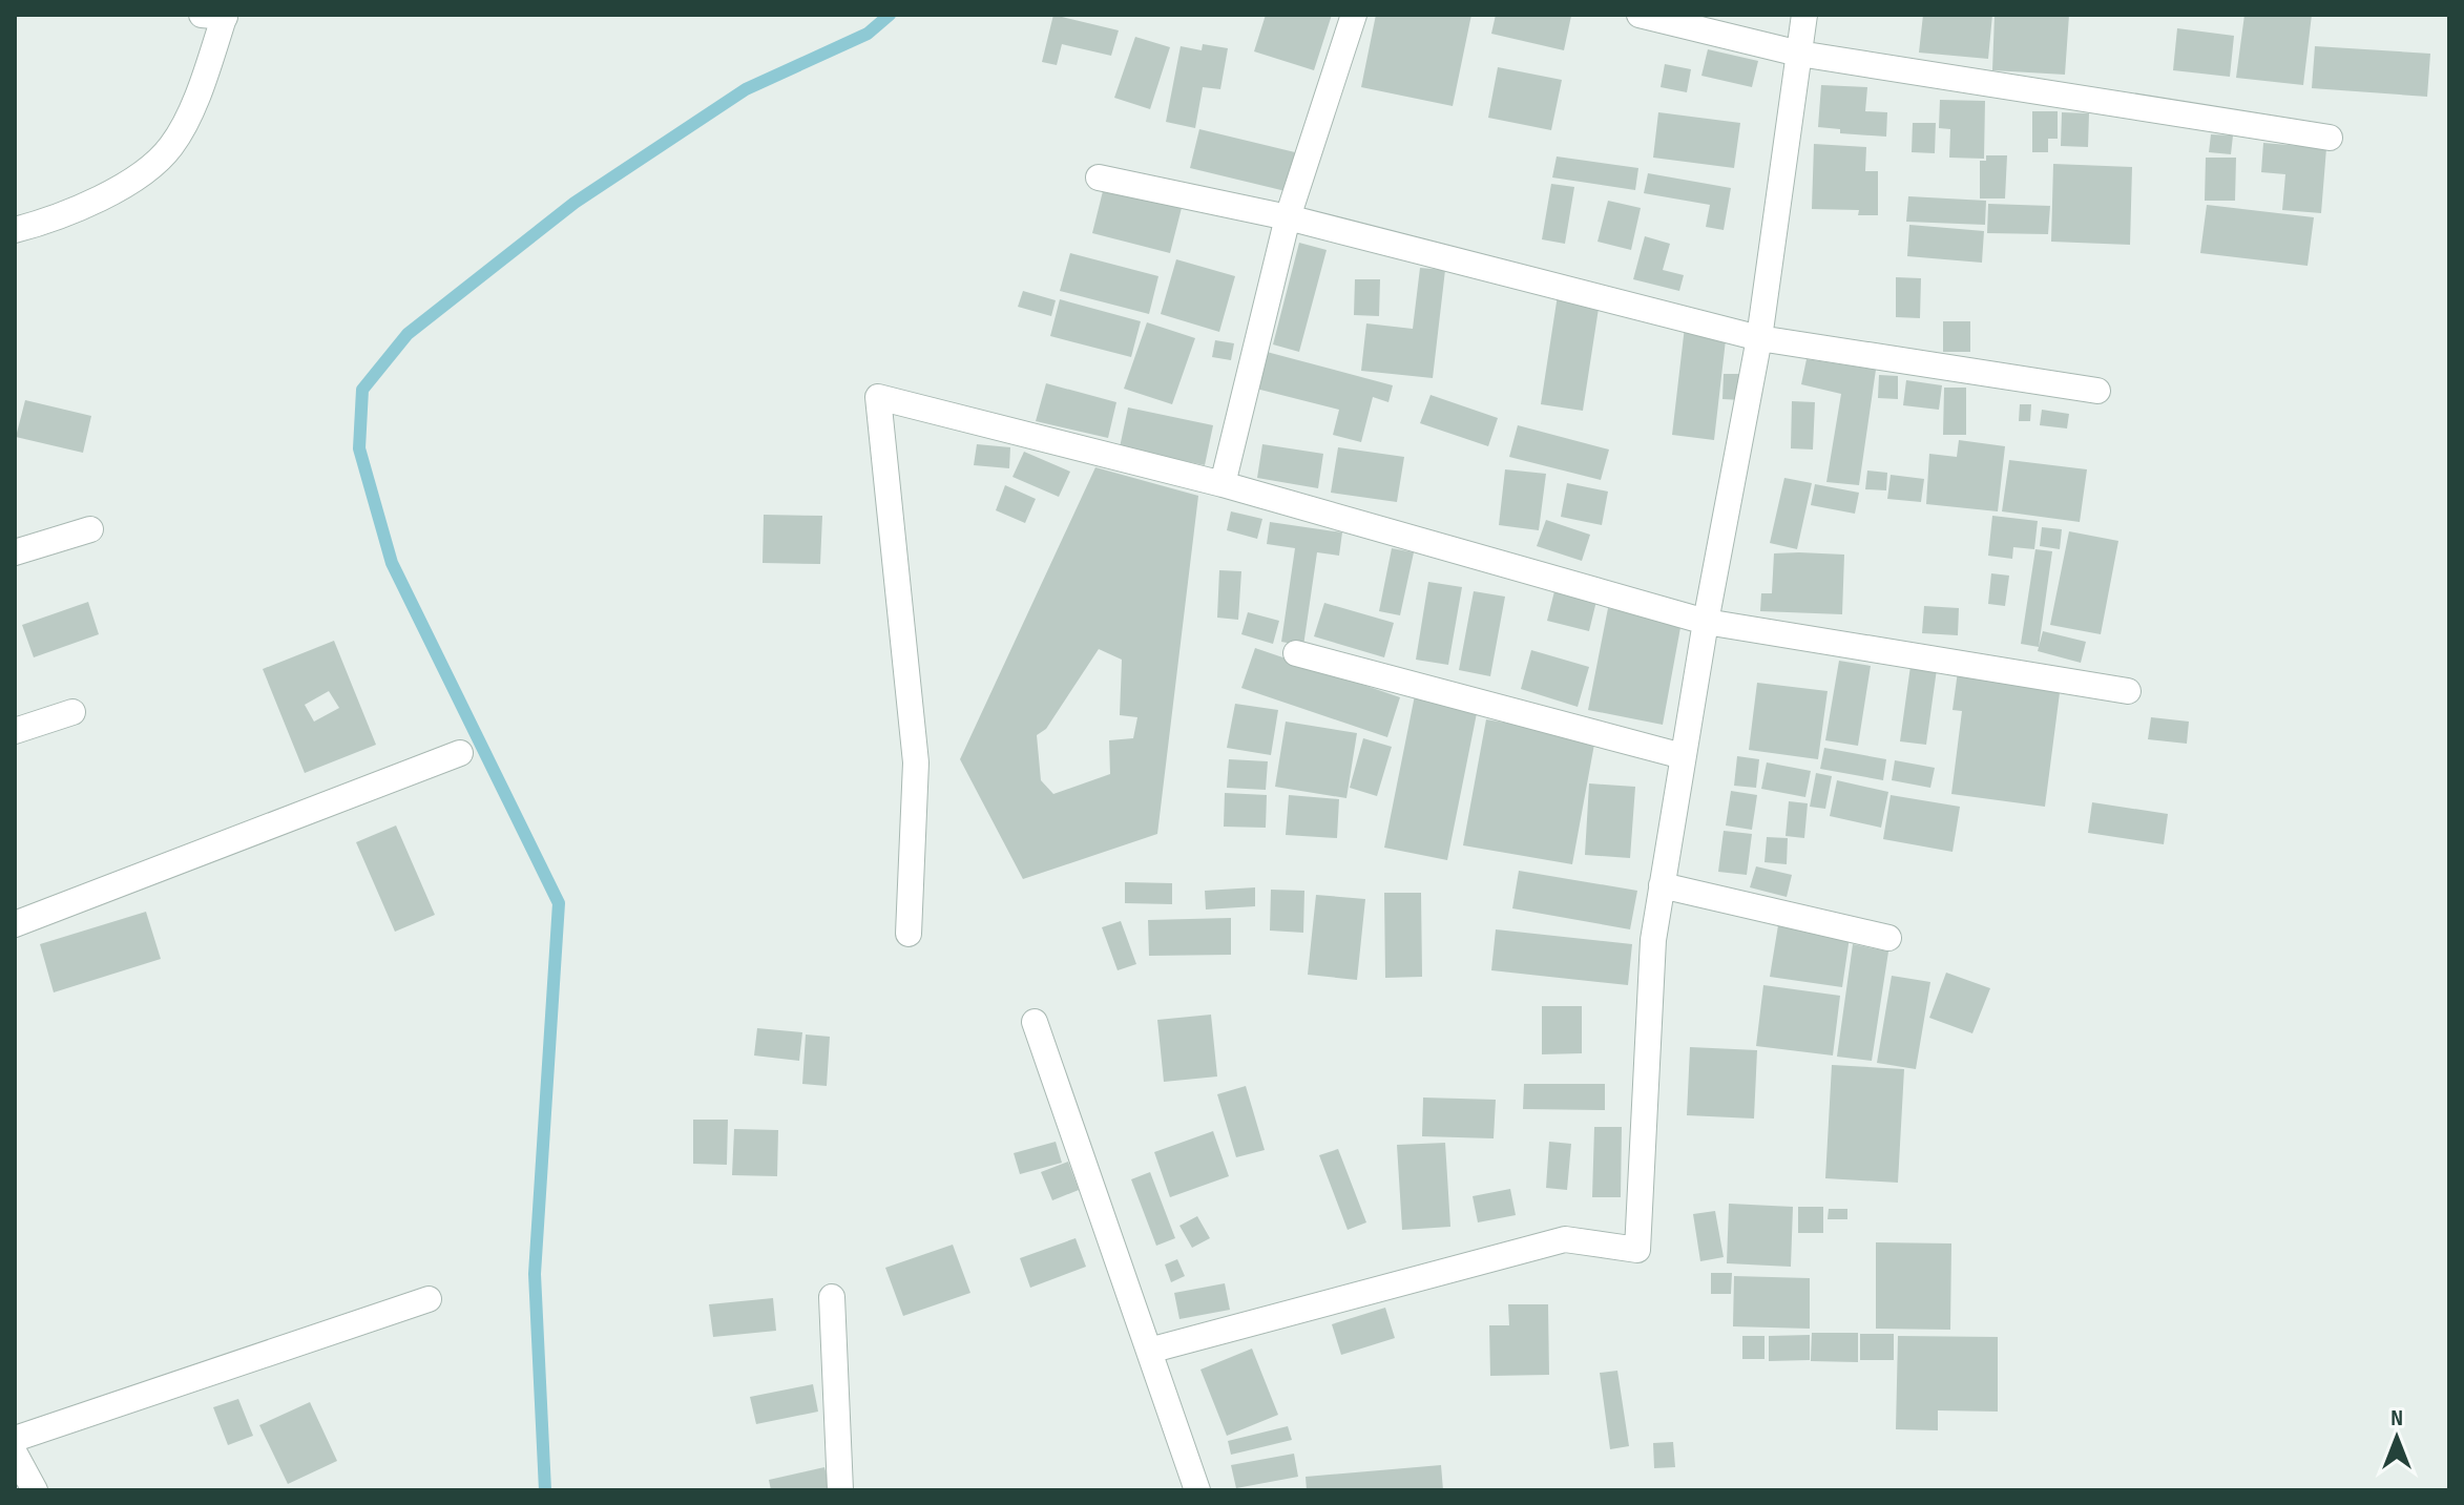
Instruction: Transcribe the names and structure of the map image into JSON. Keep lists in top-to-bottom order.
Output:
{
  "north": "top"
}
